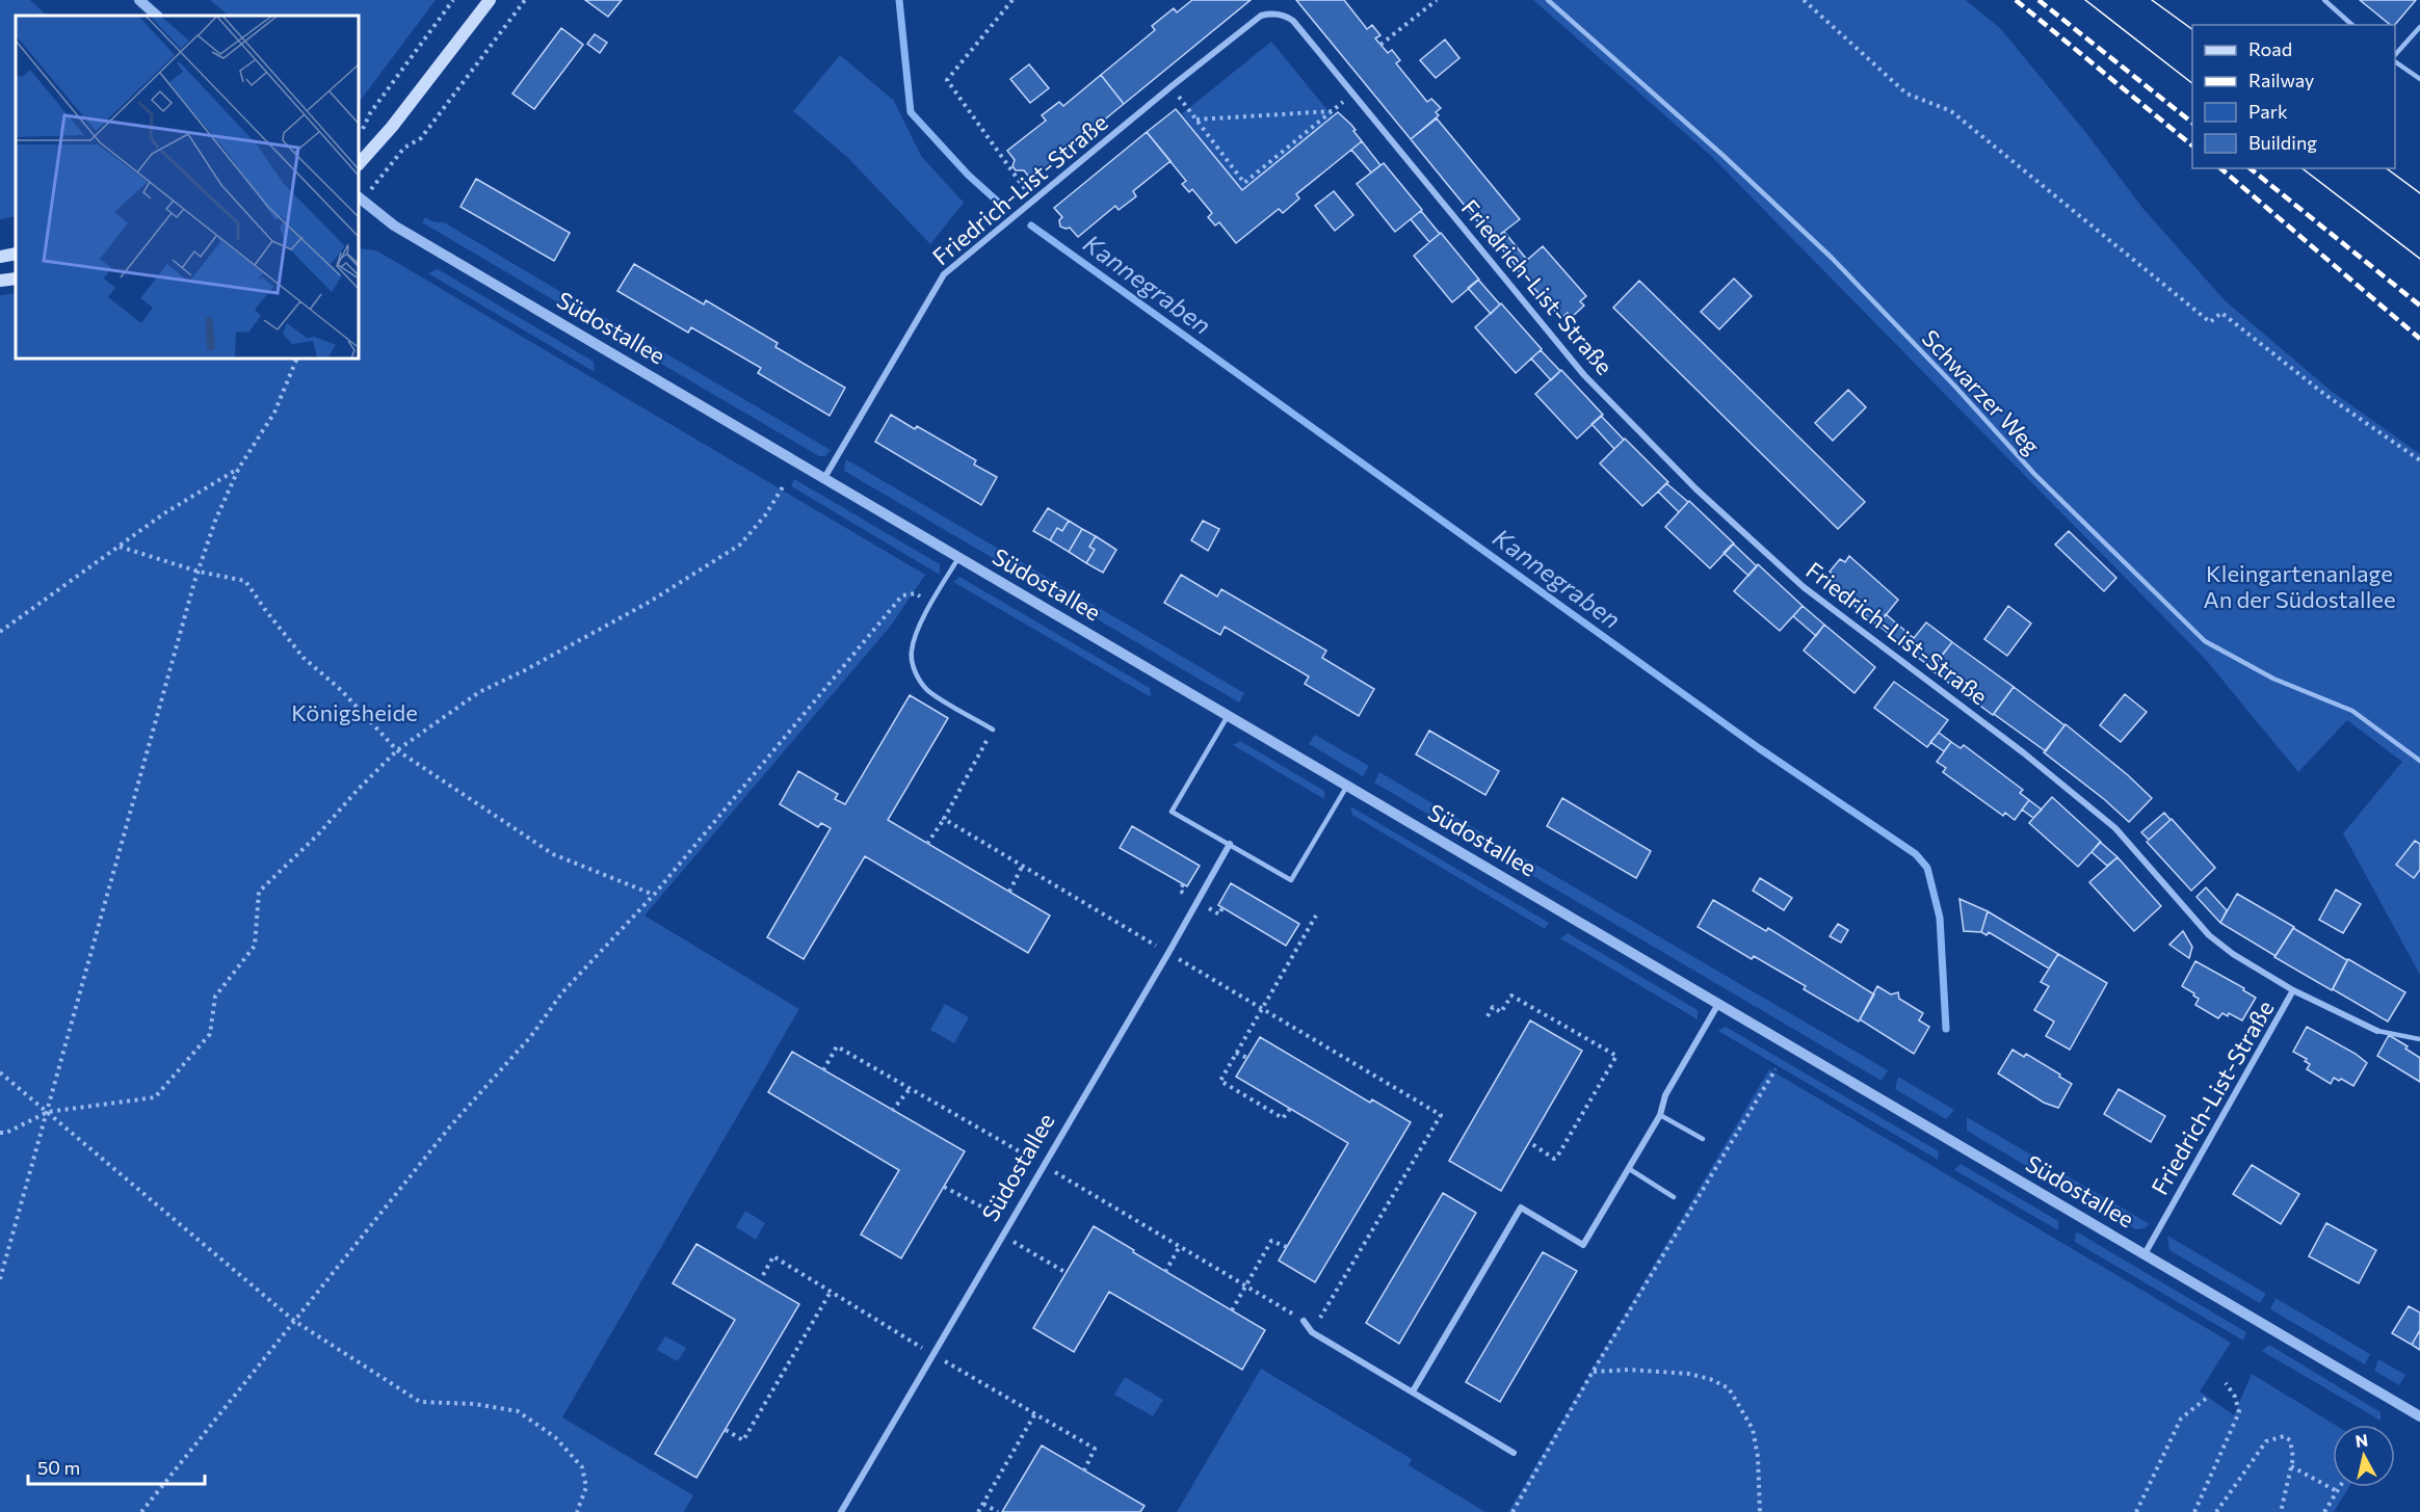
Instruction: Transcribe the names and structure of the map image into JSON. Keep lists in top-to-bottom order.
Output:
{
  "streets": {
    "street": ["Friedrich-List-Straße", "Südostallee"],
    "lane": ["Schwarzer Weg"]
  },
  "crossings": [
    ["Friedrich-List-Straße", "Südostallee"]
  ],
  "water": ["Kannegraben"],
  "parks": ["Kleingartenanlage An der Südostallee", "Königsheide"],
  "legend": [
    "Road",
    "Railway",
    "Park",
    "Building"
  ],
  "scale_bar": "50 m",
  "north": "top"
}
